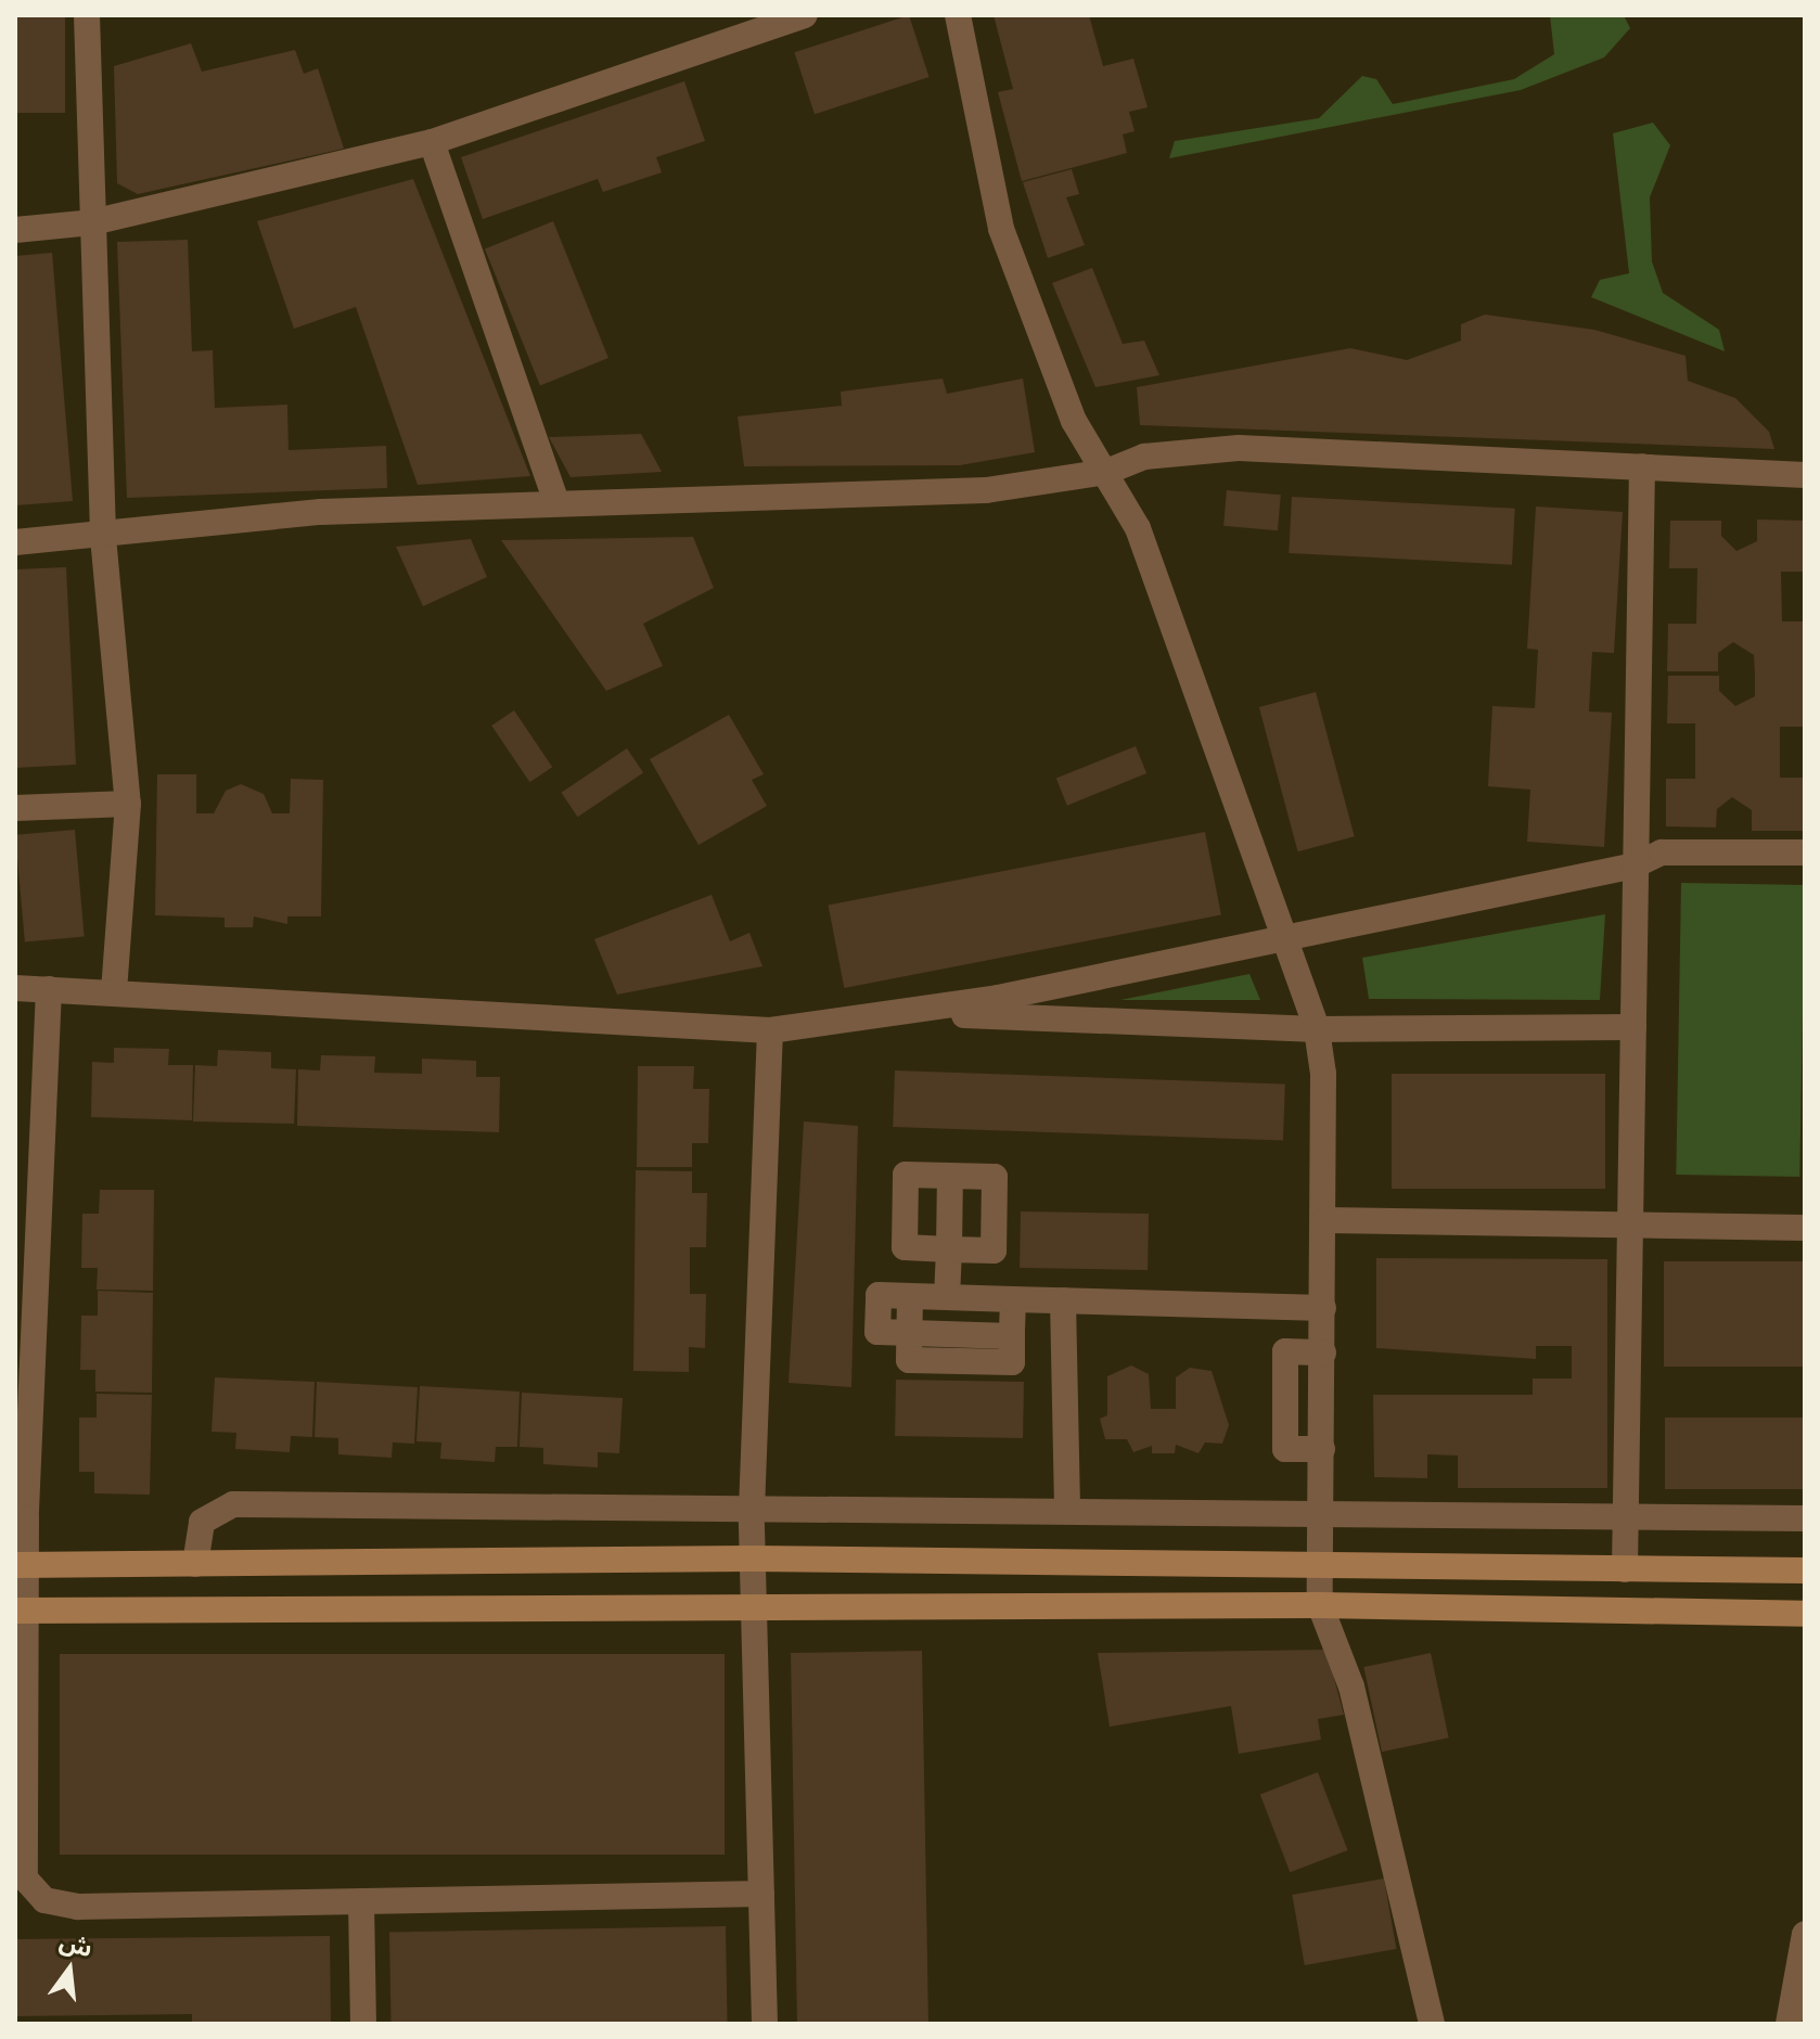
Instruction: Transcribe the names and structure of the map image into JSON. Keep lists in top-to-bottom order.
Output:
{
  "north": "top"
}
